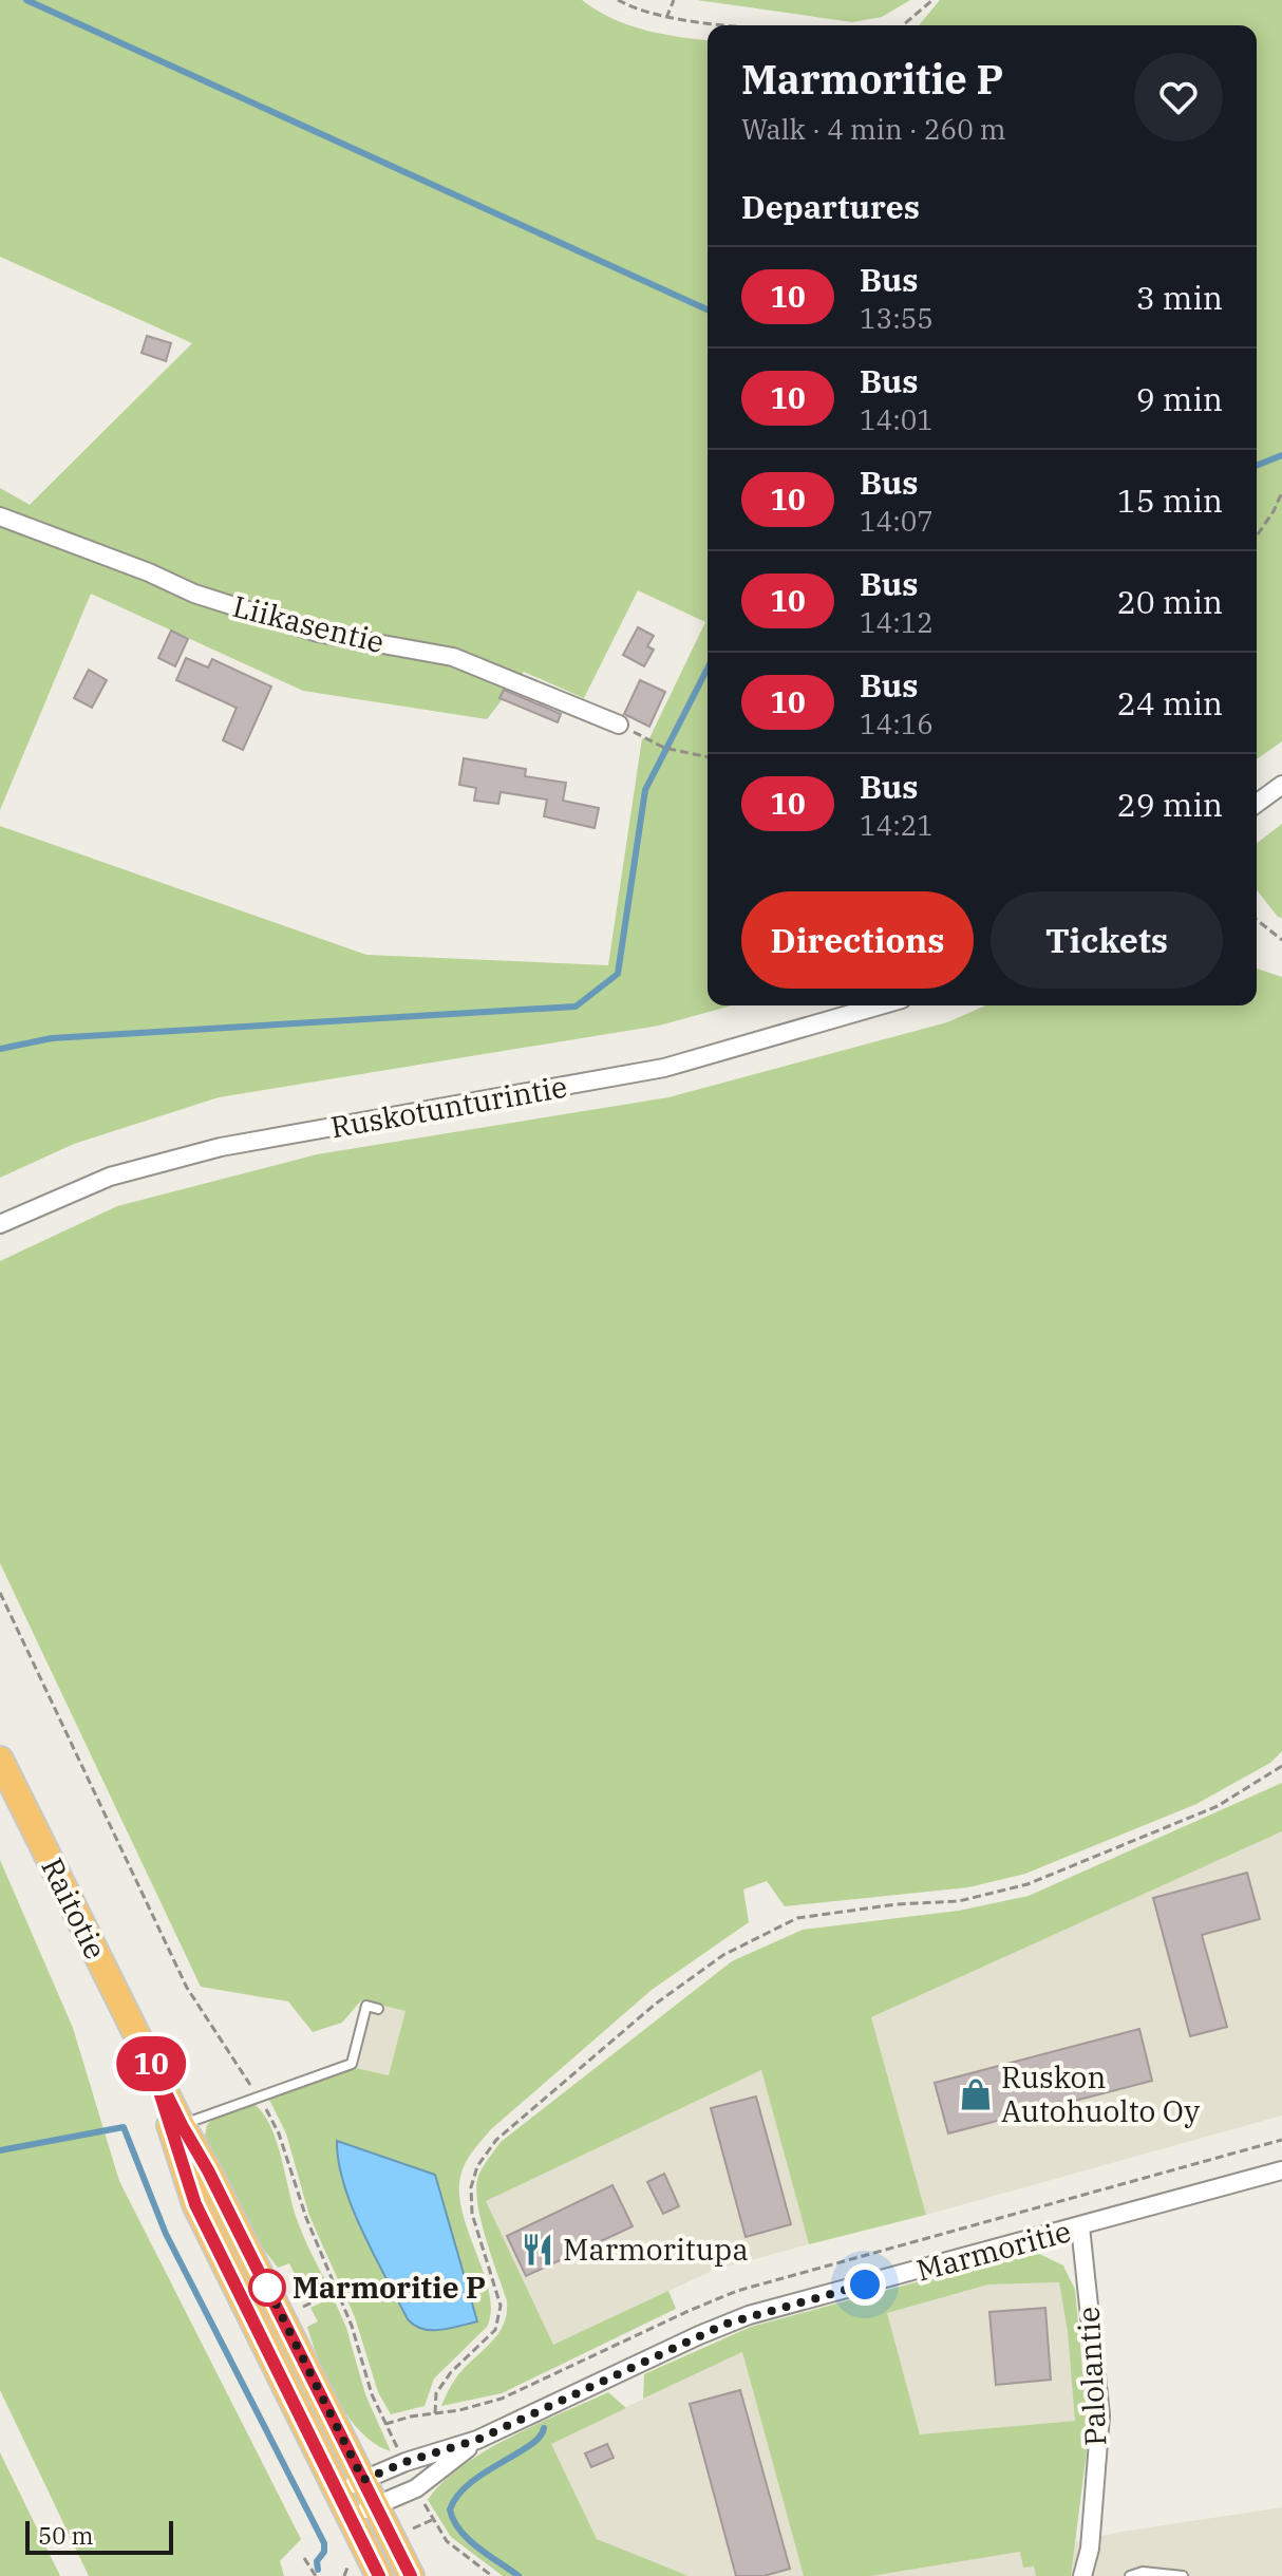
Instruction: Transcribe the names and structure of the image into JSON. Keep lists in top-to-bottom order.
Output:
{
  "streets": {
    "main road": ["Raitotie"],
    "street": [
      "Liikasentie",
      "Ruskotunturintie",
      "Marmoritie",
      "Palolantie"
    ]
  },
  "crossings": [
    ["Raitotie", "Marmoritie"],
    ["Marmoritie", "Palolantie"]
  ],
  "places": {
    "shop": ["Ruskon Autohuolto Oy"],
    "restaurant": ["Marmoritupa"],
    "other": ["Marmoritie P"]
  },
  "lines": ["bus line 10"],
  "scale_bar": "50 m",
  "page": {
    "on_map": "10",
    "heading": [
      ["Marmoritie P", "Walk · 4 min · 260 m"],
      "Departures"
    ],
    "list": [
      {
        "mark": "10",
        "name": "Bus",
        "note": "13:55",
        "value": "3 min"
      },
      {
        "mark": "10",
        "name": "Bus",
        "note": "14:01",
        "value": "9 min"
      },
      {
        "mark": "10",
        "name": "Bus",
        "note": "14:07",
        "value": "15 min"
      },
      {
        "mark": "10",
        "name": "Bus",
        "note": "14:12",
        "value": "20 min"
      },
      {
        "mark": "10",
        "name": "Bus",
        "note": "14:16",
        "value": "24 min"
      },
      {
        "mark": "10",
        "name": "Bus",
        "note": "14:21",
        "value": "29 min"
      }
    ],
    "buttons": ["Directions", "Tickets"],
    "scale": "50 m"
  }
}
